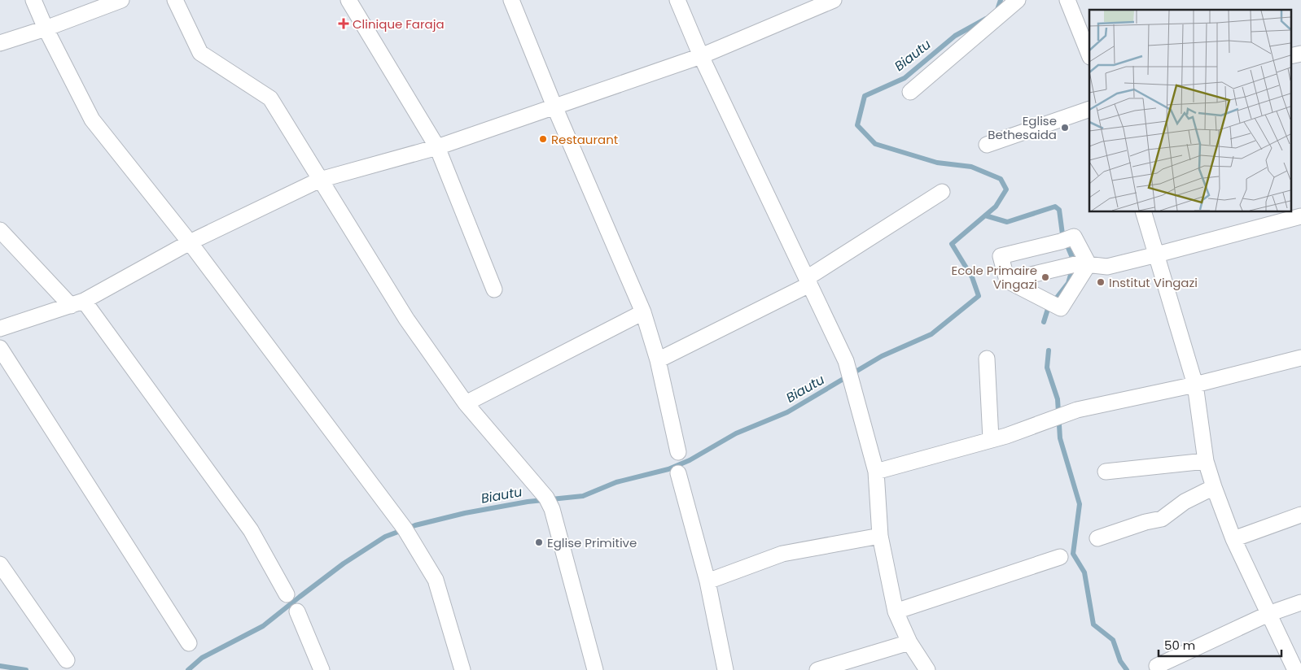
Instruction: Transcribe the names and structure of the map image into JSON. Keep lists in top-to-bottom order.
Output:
{
  "water": ["Biautu"],
  "places": {
    "health": ["Clinique Faraja"],
    "other": [
      "Eglise Bethesaida",
      "Restaurant",
      "Ecole Primaire Vingazi",
      "Institut Vingazi",
      "Eglise Primitive"
    ]
  },
  "scale_bar": "50 m"
}
